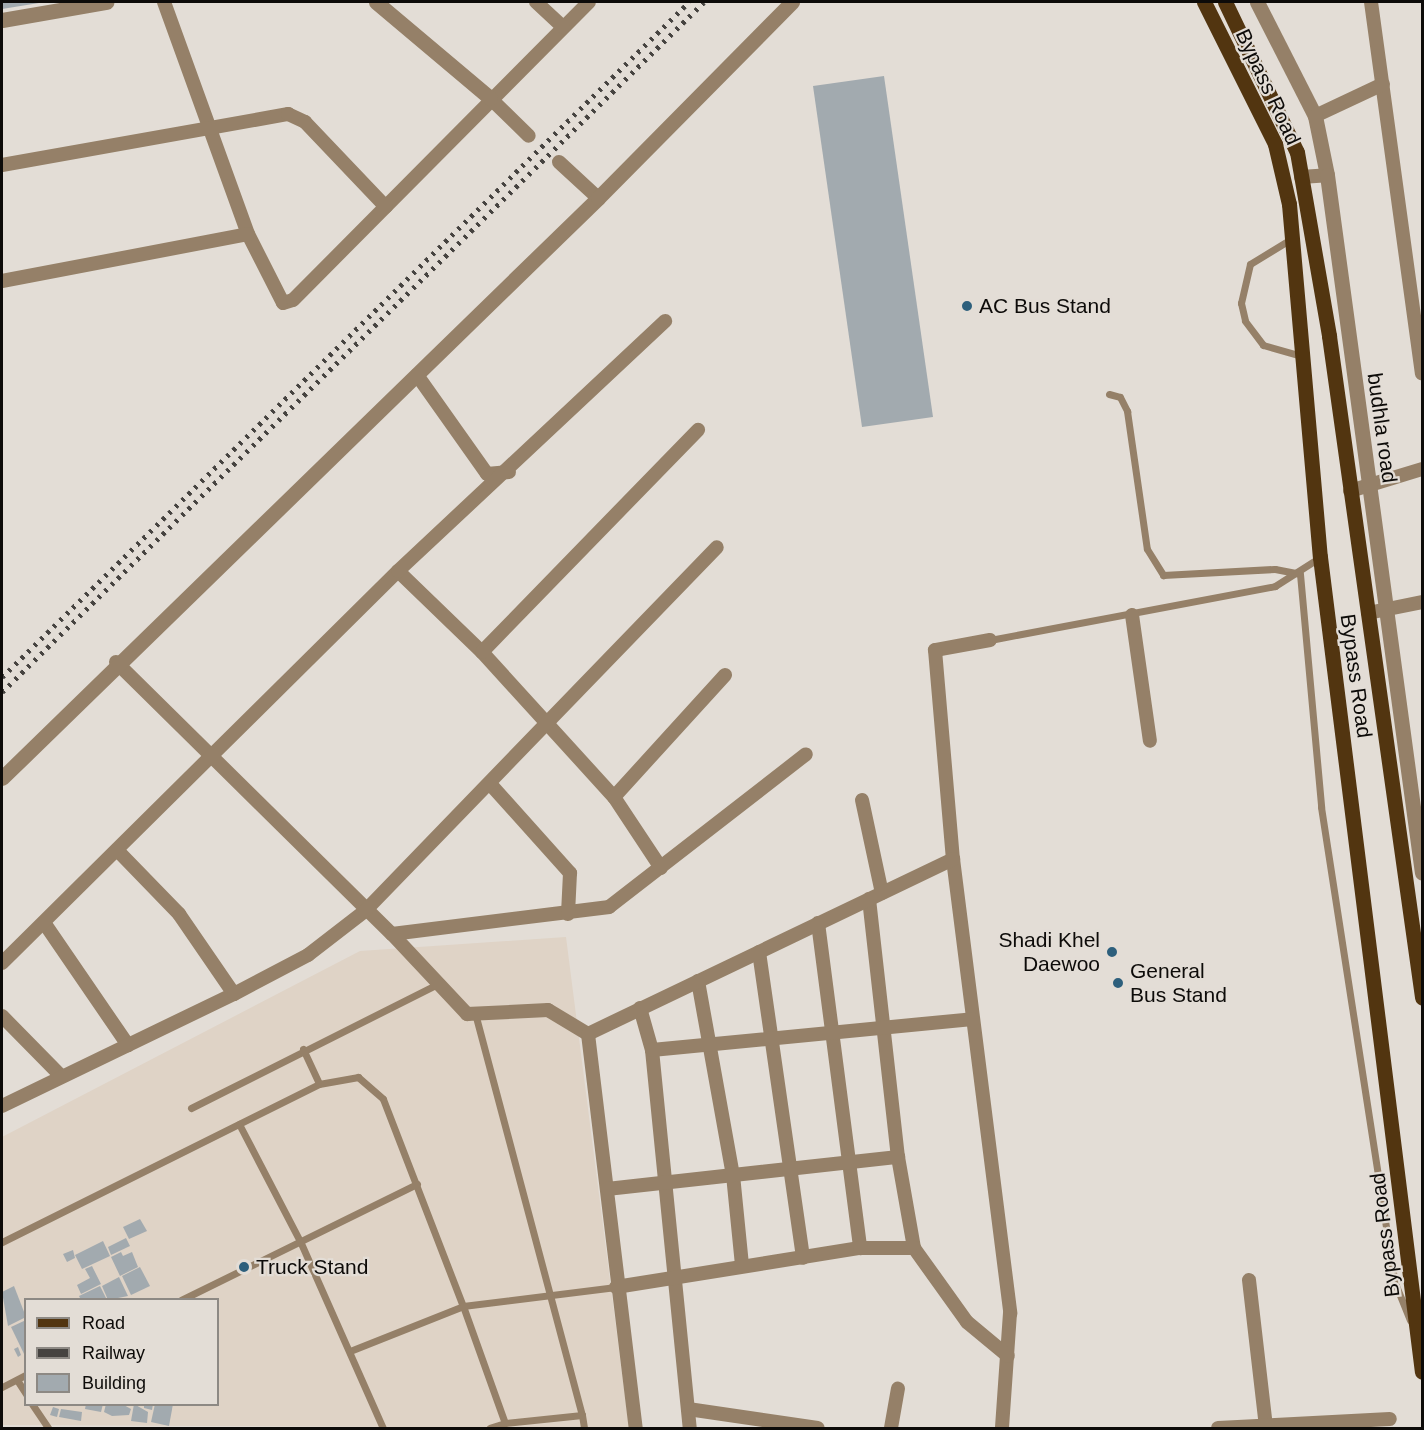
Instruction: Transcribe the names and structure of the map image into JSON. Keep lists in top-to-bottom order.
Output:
{
  "streets": {
    "main road": ["Bypass Road"],
    "street": ["budhla road"]
  },
  "places": [
    "AC Bus Stand",
    "Shadi Khel Daewoo",
    "General Bus Stand",
    "Truck Stand"
  ],
  "legend": ["Road", "Railway", "Building"]
}
